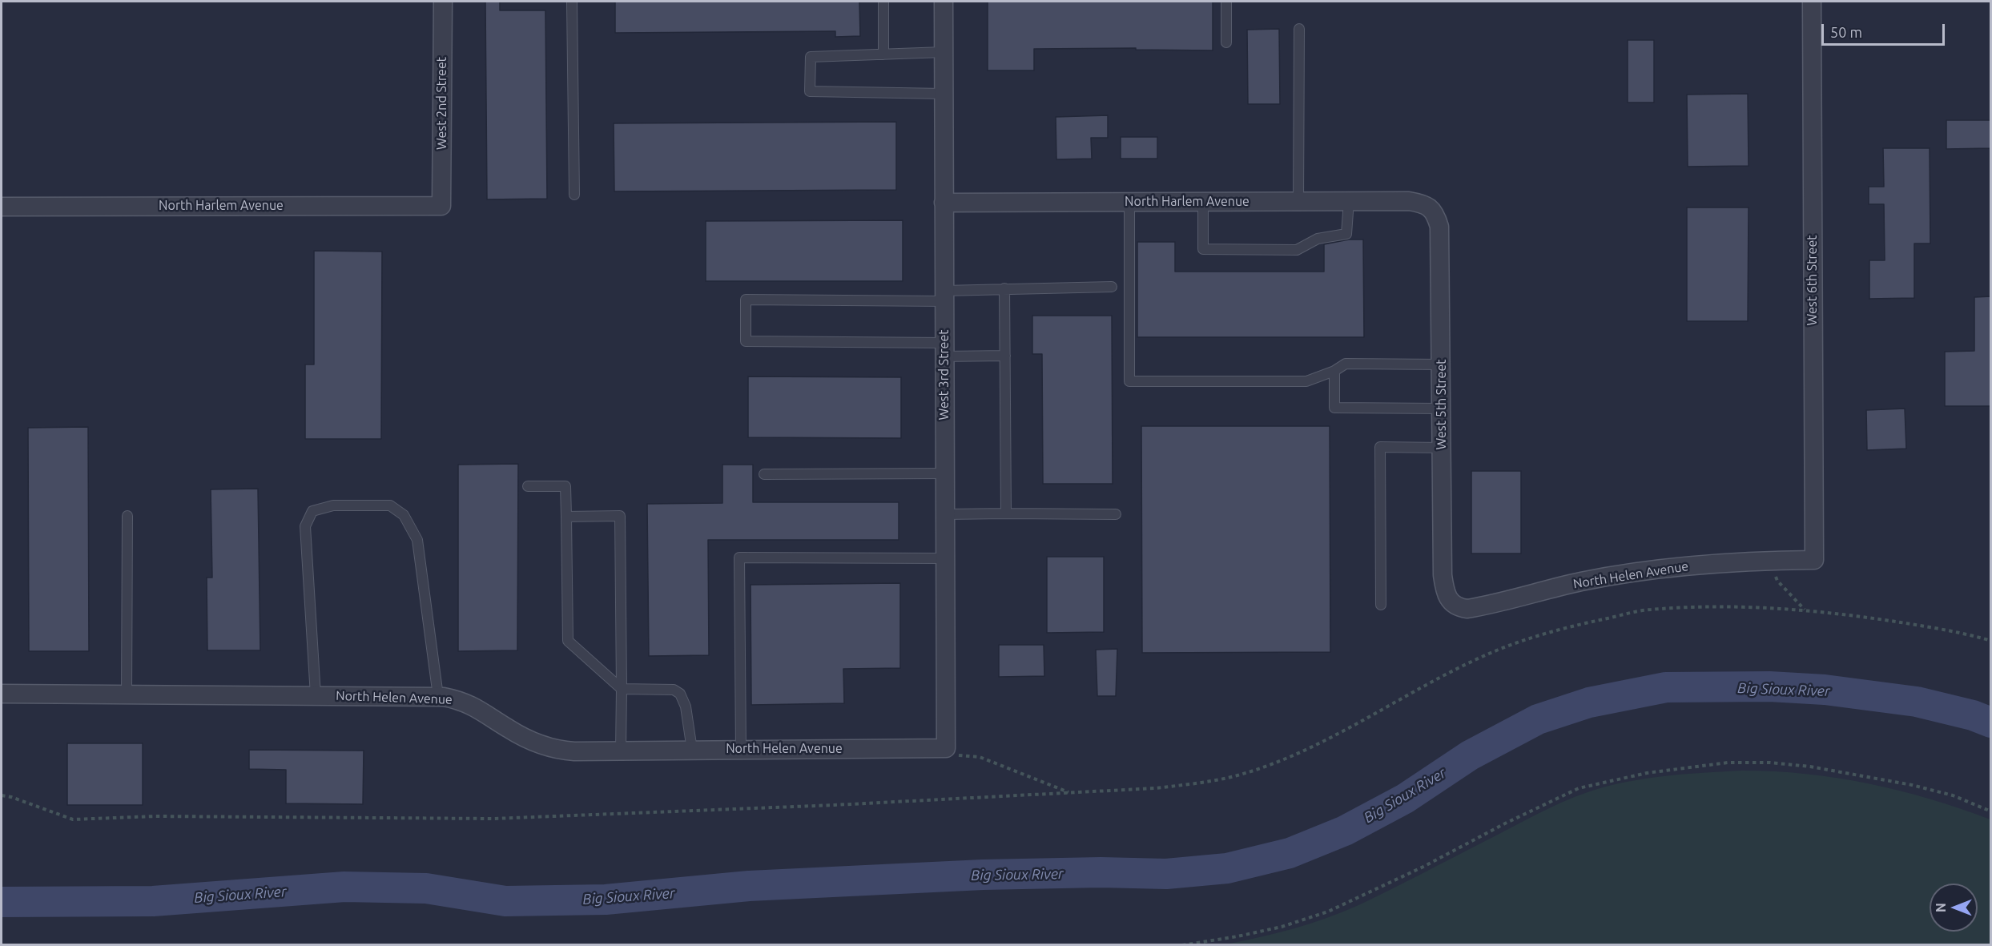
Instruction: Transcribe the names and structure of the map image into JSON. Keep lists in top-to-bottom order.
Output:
{
  "streets": {
    "street": [
      "West 2nd Street",
      "North Harlem Avenue",
      "West 6th Street",
      "West 3rd Street",
      "West 5th Street",
      "North Helen Avenue"
    ]
  },
  "crossings": [
    ["West 2nd Street", "North Harlem Avenue"],
    ["North Harlem Avenue", "West 3rd Street"],
    ["North Harlem Avenue", "West 5th Street"],
    ["West 6th Street", "North Helen Avenue"],
    ["West 3rd Street", "North Helen Avenue"],
    ["West 5th Street", "North Helen Avenue"]
  ],
  "water": ["Big Sioux River"],
  "scale_bar": "50 m",
  "north": "left"
}
